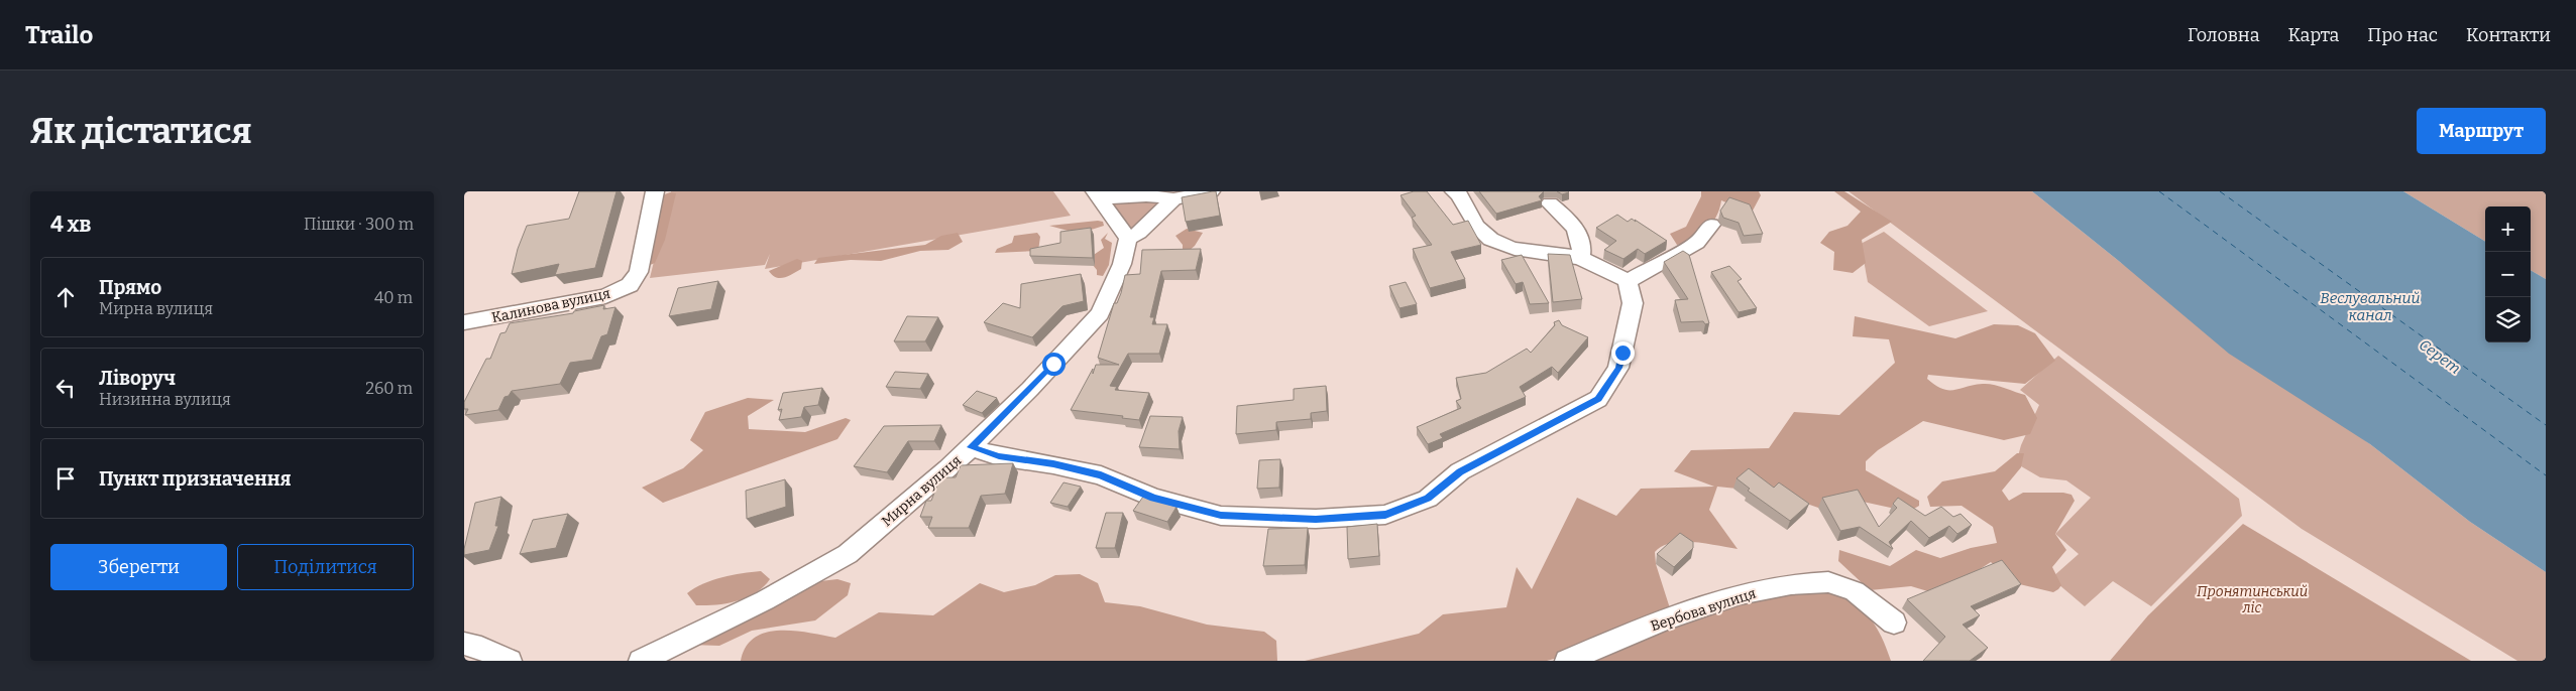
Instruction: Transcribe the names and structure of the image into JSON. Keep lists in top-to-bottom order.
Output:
{
  "streets": {
    "street": ["Калинова вулиця", "Мирна вулиця", "Вербова вулиця"]
  },
  "water": ["Веслувальний канал", "Серет"],
  "parks": ["Пронятинський ліс"],
  "page": {
    "header": "Trailo",
    "nav": [
      "Головна",
      "Карта",
      "Про нас",
      "Контакти"
    ],
    "buttons": [
      "Маршрут",
      ["Зберегти", "Поділитися"]
    ],
    "title": "Як дістатися",
    "heading": ["4 хв", "Пішки · 300 m"],
    "map_buttons": ["+", "−"],
    "list": [
      ["Прямо", "Мирна вулиця", "40 m"],
      ["Ліворуч", "Низинна вулиця", "260 m"],
      "Пункт призначення"
    ]
  }
}
